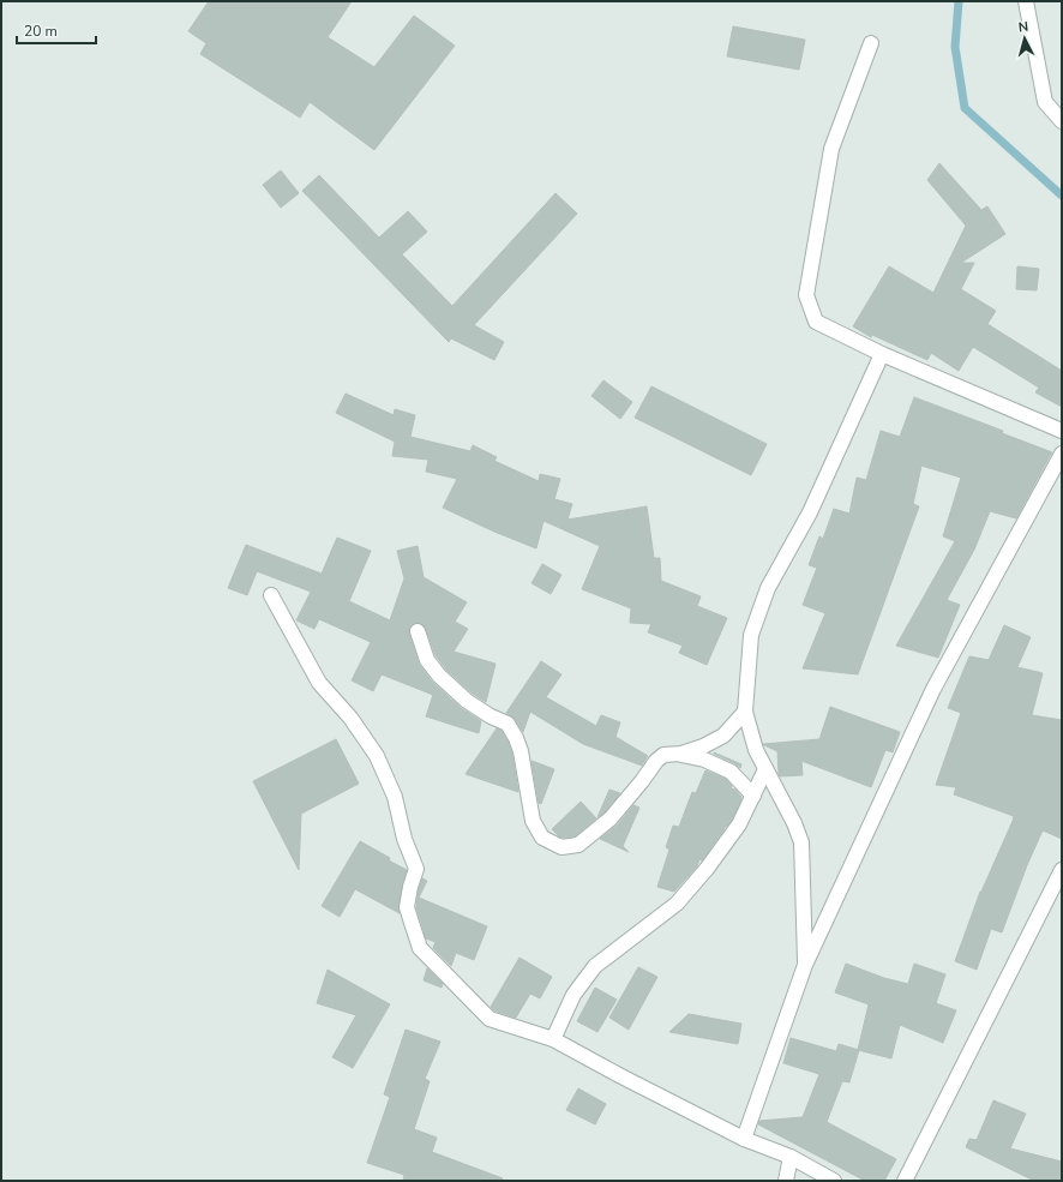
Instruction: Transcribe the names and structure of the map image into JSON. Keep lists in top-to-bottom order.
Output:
{
  "scale_bar": "20 m",
  "north": "top"
}
